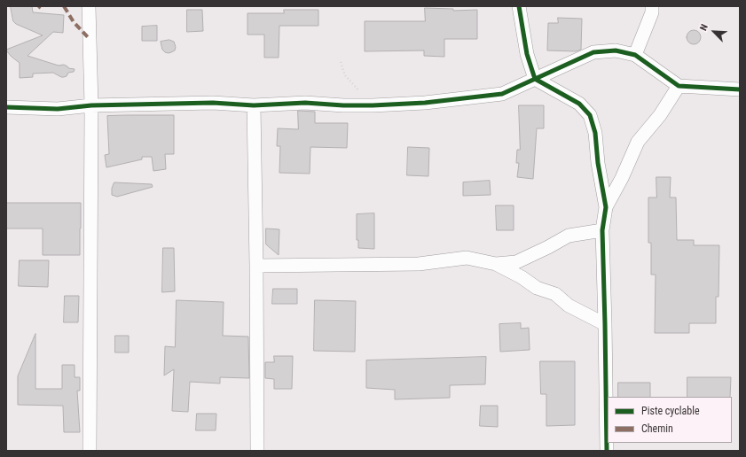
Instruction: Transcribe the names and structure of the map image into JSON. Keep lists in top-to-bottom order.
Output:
{
  "legend": ["Piste cyclable", "Chemin"],
  "north": "top left"
}
